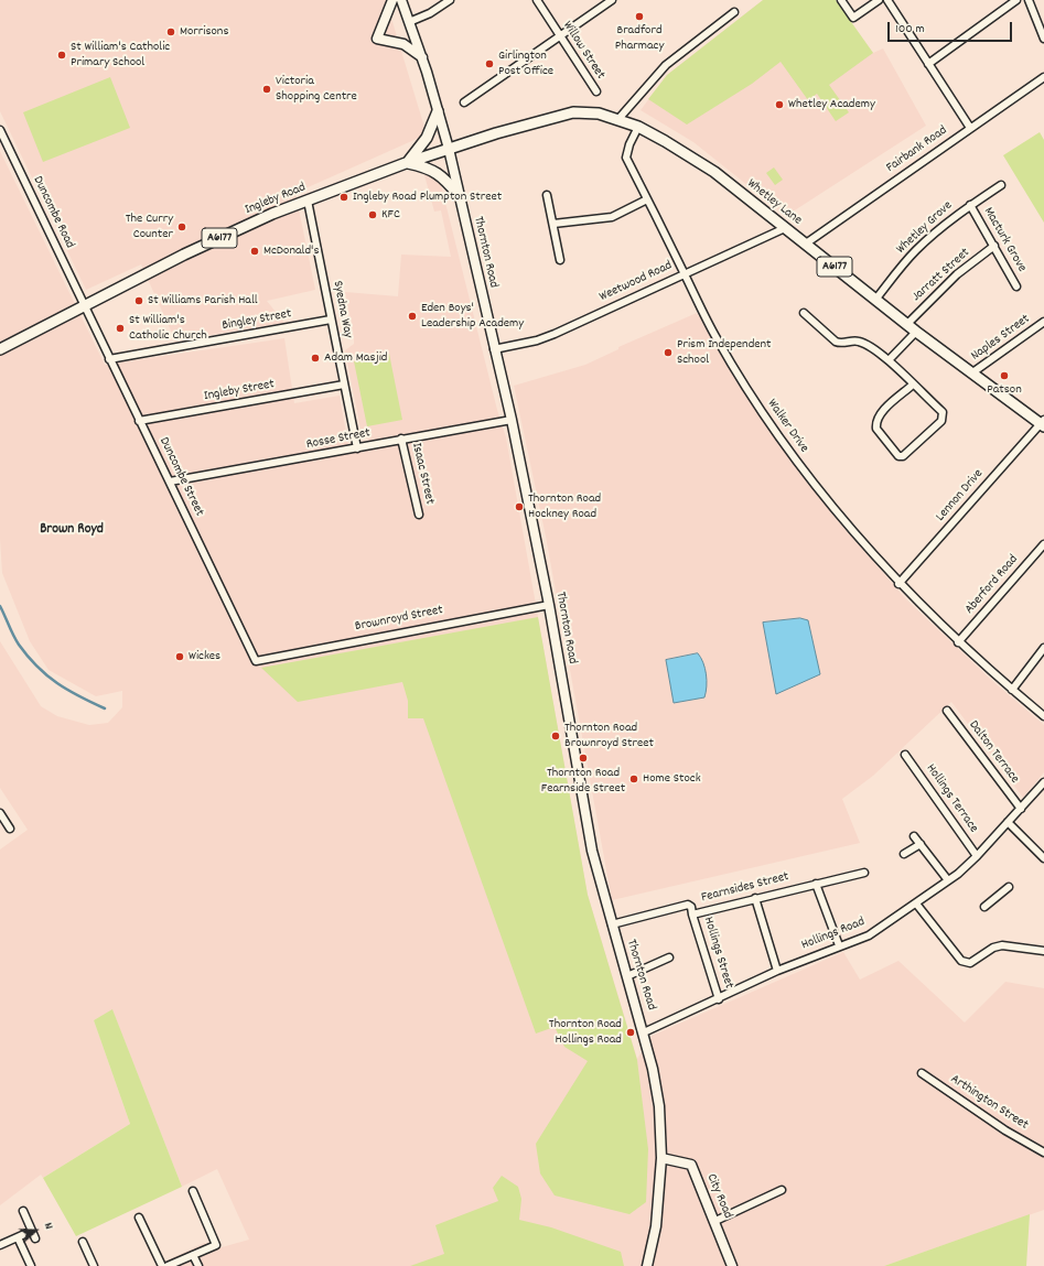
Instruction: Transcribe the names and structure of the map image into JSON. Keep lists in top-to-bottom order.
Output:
{
  "streets": {
    "main road": [
      "Ingleby Road",
      "Whetley Lane",
      "A6177",
      "Thornton Road",
      "City Road"
    ],
    "street": [
      "Willow Street",
      "Fairbank Road",
      "Duncombe Road",
      "Whetley Grove",
      "Macturk Grove",
      "Jarratt Street",
      "Weetwood Road",
      "Syedna Way",
      "Bingley Street",
      "Naples Street",
      "Ingleby Street",
      "Walker Drive",
      "Rosse Street",
      "Isaac Street",
      "Duncombe Street",
      "Lennon Drive",
      "Aberford Road",
      "Brownroyd Street",
      "Dalton Terrace",
      "Hollings Terrace",
      "Fearnsides Street",
      "Hollings Road",
      "Hollings Street",
      "Arthington Street"
    ]
  },
  "crossings": [
    ["Fairbank Road", "Whetley Lane"],
    ["Ingleby Road", "Whetley Lane"],
    ["Ingleby Road", "Duncombe Road"],
    ["Ingleby Road", "Thornton Road"],
    ["Ingleby Road", "Syedna Way"],
    ["Ingleby Road", "Duncombe Street"],
    ["Whetley Lane", "Whetley Grove"],
    ["Whetley Lane", "Thornton Road"],
    ["Whetley Lane", "Jarratt Street"],
    ["Whetley Lane", "Weetwood Road"],
    ["Whetley Lane", "Naples Street"],
    ["Whetley Lane", "Walker Drive"],
    ["Whetley Lane", "Lennon Drive"],
    ["Duncombe Road", "Duncombe Street"],
    ["Whetley Grove", "Macturk Grove"],
    ["Macturk Grove", "Jarratt Street"],
    ["Thornton Road", "Weetwood Road"],
    ["Thornton Road", "Rosse Street"],
    ["Thornton Road", "Brownroyd Street"],
    ["Thornton Road", "Fearnsides Street"],
    ["Thornton Road", "Hollings Road"],
    ["Thornton Road", "City Road"],
    ["Weetwood Road", "Walker Drive"],
    ["Syedna Way", "Bingley Street"],
    ["Syedna Way", "Ingleby Street"],
    ["Syedna Way", "Rosse Street"],
    ["Bingley Street", "Duncombe Street"],
    ["Ingleby Street", "Duncombe Street"],
    ["Walker Drive", "Lennon Drive"],
    ["Walker Drive", "Aberford Road"],
    ["Rosse Street", "Isaac Street"],
    ["Rosse Street", "Duncombe Street"],
    ["Duncombe Street", "Brownroyd Street"],
    ["Dalton Terrace", "Hollings Road"],
    ["Hollings Terrace", "Hollings Road"],
    ["Fearnsides Street", "Hollings Street"],
    ["Hollings Road", "Hollings Street"]
  ],
  "districts": ["Brown Royd"],
  "places": [
    "Bradford Pharmacy",
    "Morrisons",
    "St William's Catholic Primary School",
    "Girlington Post Office",
    "Victoria Shopping Centre",
    "Whetley Academy",
    "Ingleby Road Plumpton Street",
    "KFC",
    "The Curry Counter",
    "McDonald's",
    "St Williams Parish Hall",
    "Eden Boys' Leadership Academy",
    "St William's Catholic Church",
    "Prism Independent School",
    "Adam Masjid",
    "Patson",
    "Thornton Road Hockney Road",
    "Wickes",
    "Thornton Road Brownroyd Street",
    "Thornton Road Fearnside Street",
    "Home Stock",
    "Thornton Road Hollings Road"
  ],
  "scale_bar": "100 m",
  "north": "right"
}
